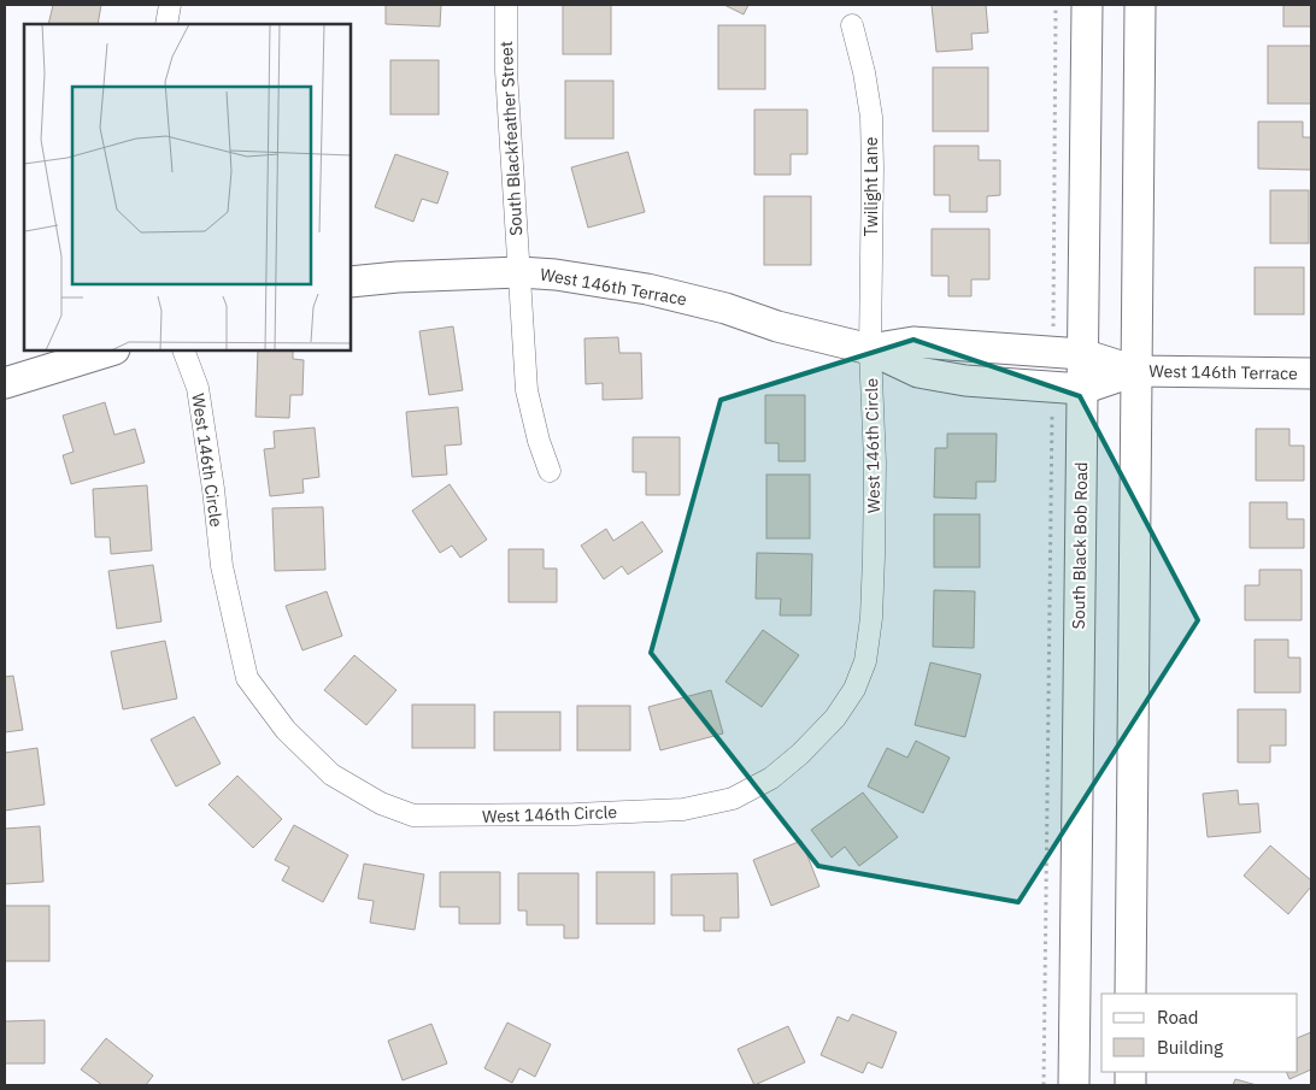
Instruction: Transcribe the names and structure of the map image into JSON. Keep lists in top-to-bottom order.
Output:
{
  "streets": {
    "main road": ["West 146th Terrace", "South Black Bob Road"],
    "street": ["South Blackfeather Street", "Twilight Lane", "West 146th Circle"]
  },
  "crossings": [
    ["South Blackfeather Street", "West 146th Terrace"],
    ["Twilight Lane", "West 146th Terrace"],
    ["Twilight Lane", "West 146th Circle"],
    ["West 146th Terrace", "West 146th Circle"],
    ["West 146th Terrace", "South Black Bob Road"]
  ],
  "legend": ["Road", "Building"]
}
